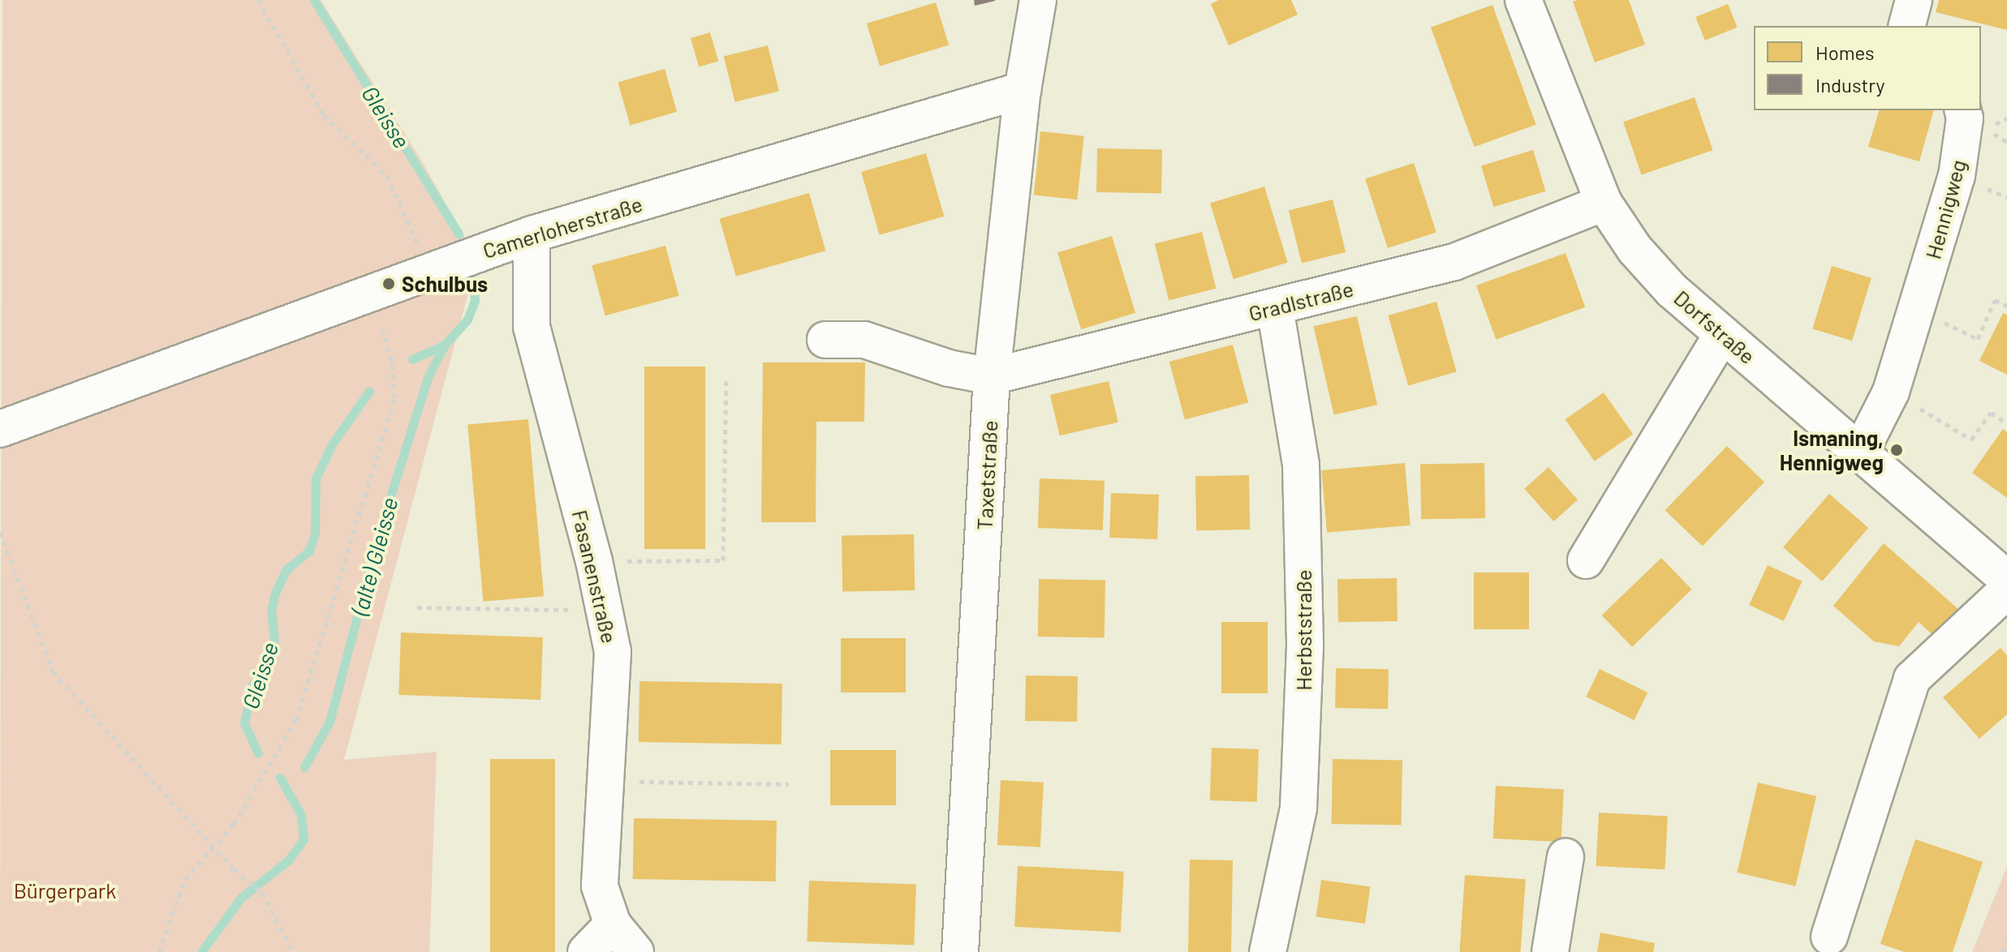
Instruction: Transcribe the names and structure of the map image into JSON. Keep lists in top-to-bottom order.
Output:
{
  "streets": {
    "street": [
      "Hennigweg",
      "Camerloherstraße",
      "Gradlstraße",
      "Dorfstraße",
      "Taxetstraße",
      "Fasanenstraße",
      "Herbststraße"
    ]
  },
  "crossings": [
    ["Hennigweg", "Dorfstraße"],
    ["Camerloherstraße", "Taxetstraße"],
    ["Camerloherstraße", "Fasanenstraße"],
    ["Gradlstraße", "Dorfstraße"],
    ["Gradlstraße", "Taxetstraße"],
    ["Gradlstraße", "Herbststraße"]
  ],
  "water": ["Gleisse", "(alte) Gleisse"],
  "parks": ["Bürgerpark"],
  "places": ["Schulbus", "Ismaning, Hennigweg"],
  "legend": ["Homes", "Industry"]
}
